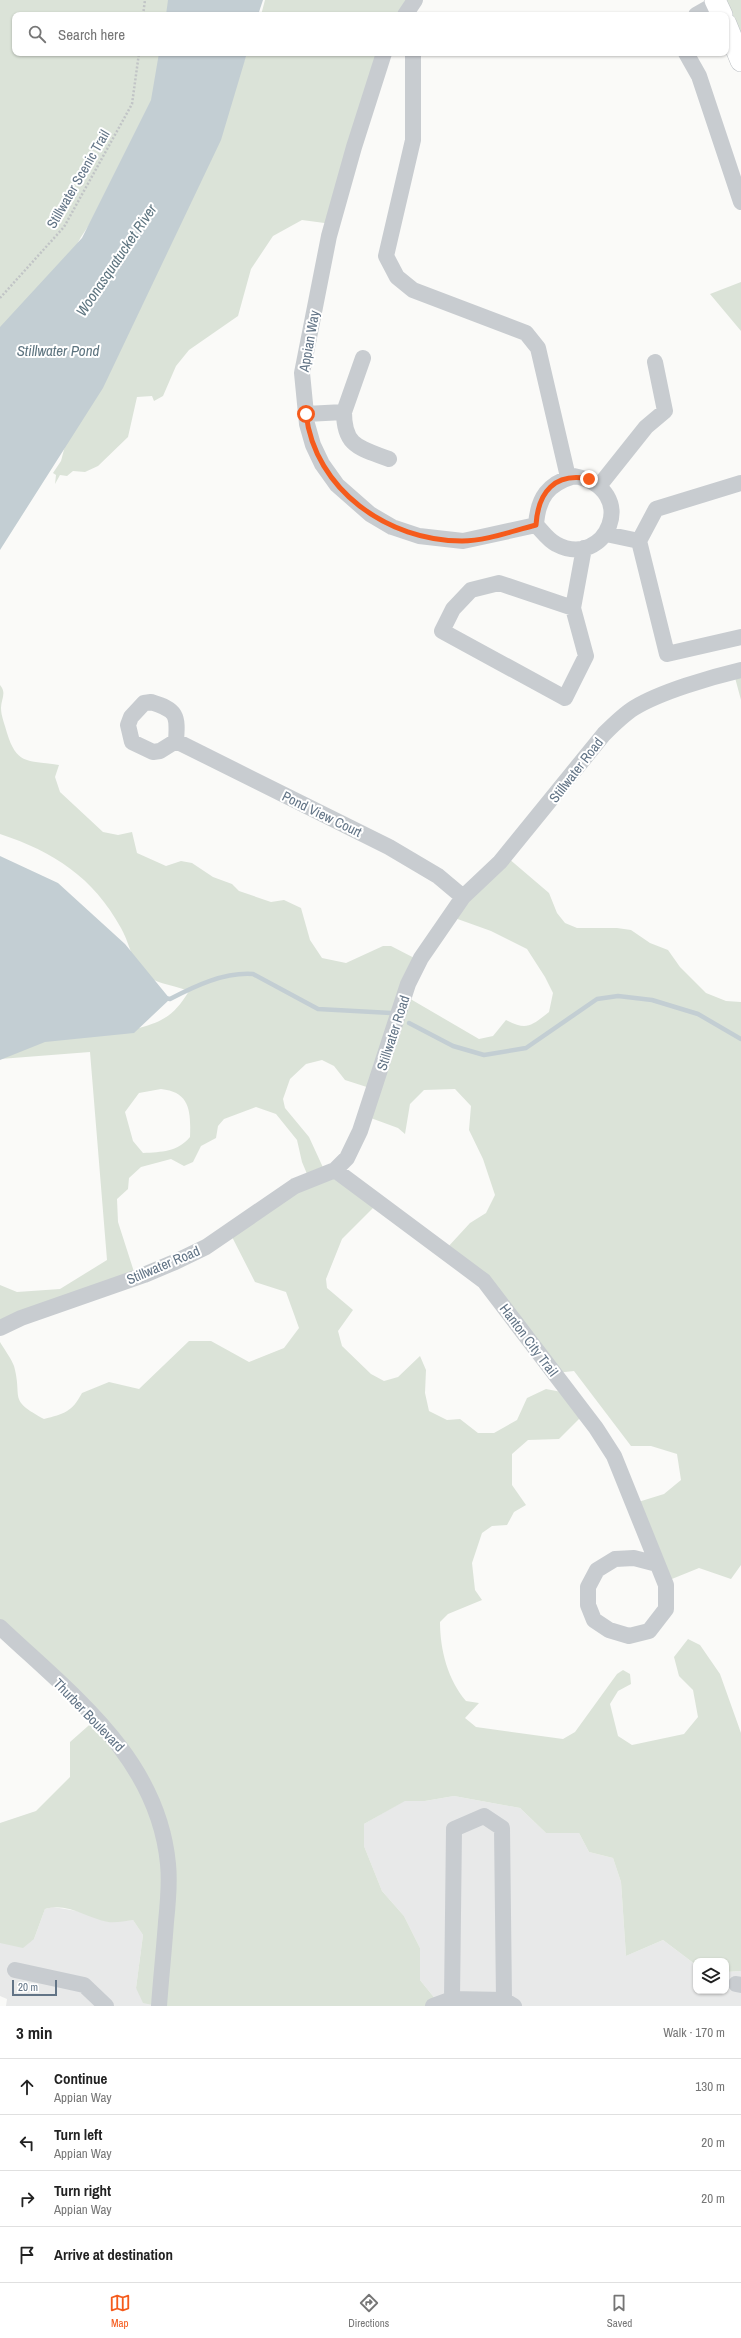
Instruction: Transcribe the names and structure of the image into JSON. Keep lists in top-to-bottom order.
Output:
{
  "streets": {
    "street": [
      "Appian Way",
      "Stillwater Road",
      "Pond View Court",
      "Hanton City Trail",
      "Thurber Boulevard"
    ],
    "path": ["Stillwater Scenic Trail"]
  },
  "crossings": [
    ["Stillwater Road", "Pond View Court"],
    ["Stillwater Road", "Hanton City Trail"]
  ],
  "water": ["Woonasquatucket River", "Stillwater Pond"],
  "scale_bar": "20 m",
  "page": {
    "search": "Search here",
    "scale": "20 m",
    "heading": ["3 min", "Walk · 170 m"],
    "list": [
      ["Continue", "Appian Way", "130 m"],
      ["Turn left", "Appian Way", "20 m"],
      ["Turn right", "Appian Way", "20 m"],
      "Arrive at destination"
    ],
    "nav": ["Map", "Directions", "Saved"]
  }
}
